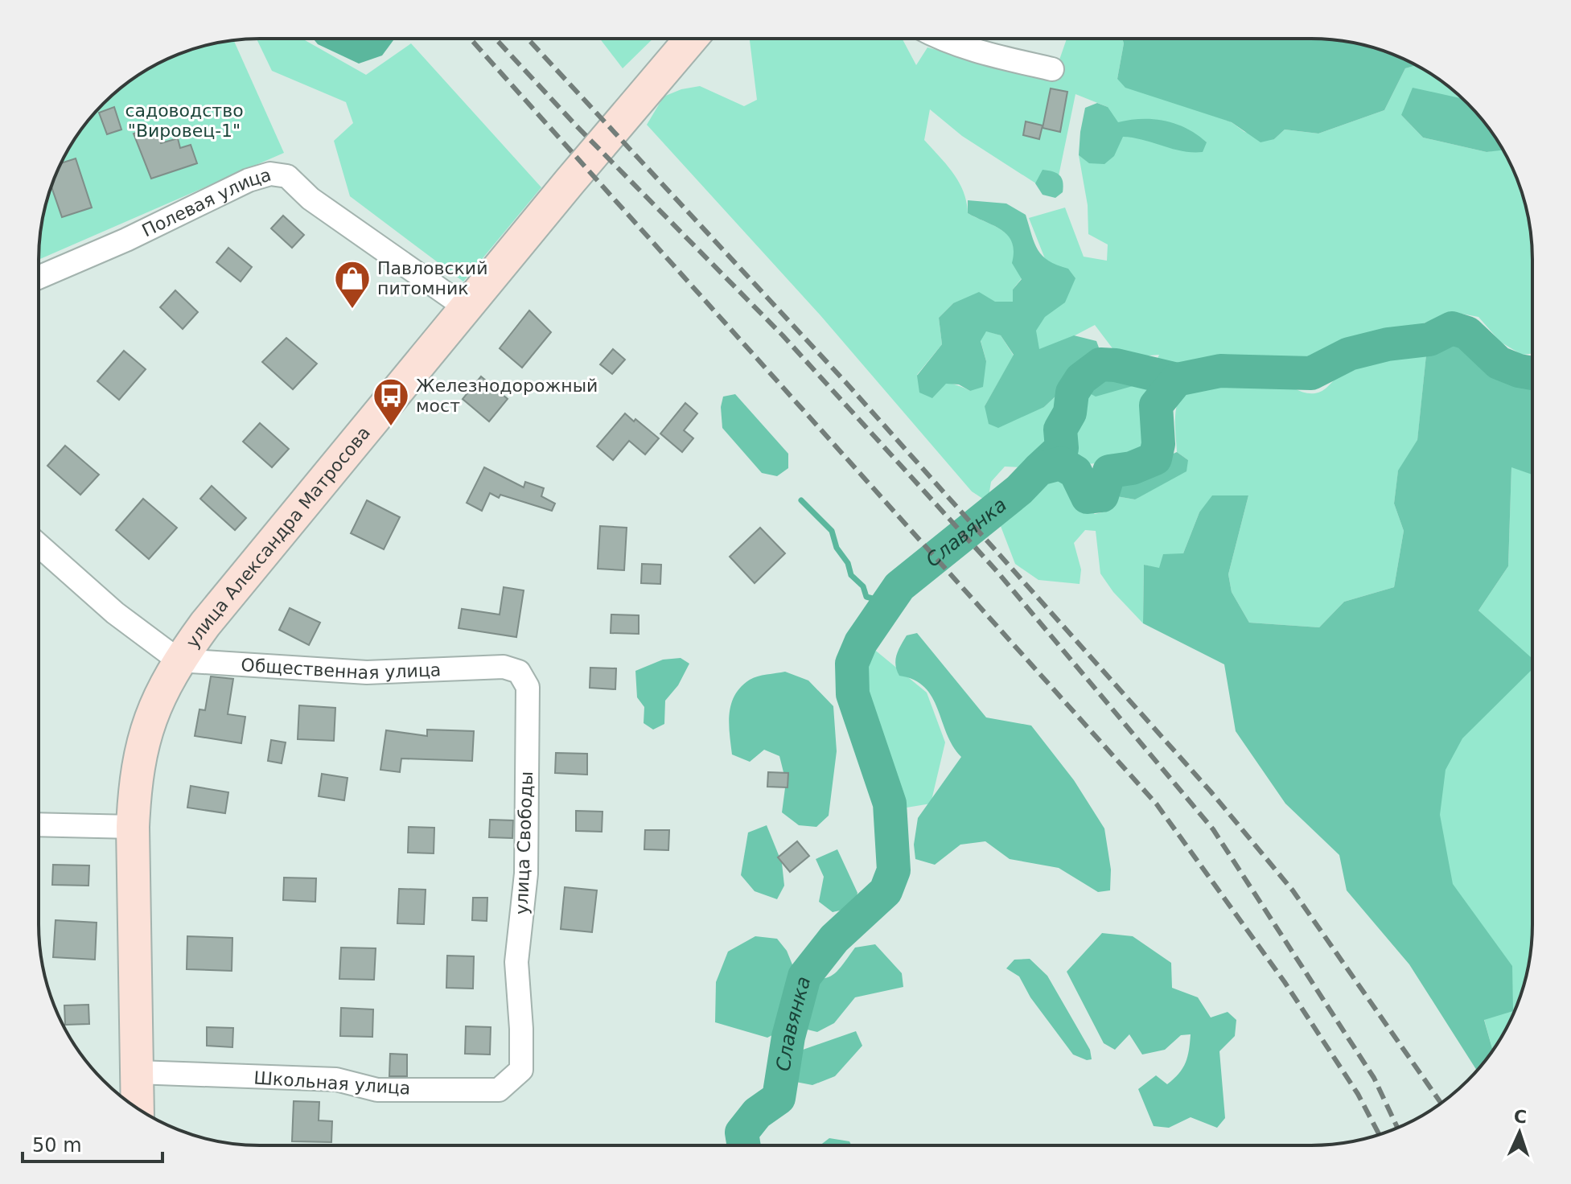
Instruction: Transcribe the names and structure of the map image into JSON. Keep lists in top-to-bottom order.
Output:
{
  "streets": {
    "main road": ["улица Александра Матросова"],
    "street": [
      "Полевая улица",
      "Общественная улица",
      "улица Свободы",
      "Школьная улица"
    ]
  },
  "crossings": [
    ["Полевая улица", "улица Александра Матросова"],
    ["улица Александра Матросова", "Общественная улица"],
    ["улица Александра Матросова", "Школьная улица"],
    ["Общественная улица", "улица Свободы"],
    ["улица Свободы", "Школьная улица"]
  ],
  "water": ["Славянка"],
  "parks": ["садоводство \"Вировец-1\""],
  "places": {
    "shop": ["Павловский питомник"],
    "bus stop": ["Железнодорожный мост"]
  },
  "scale_bar": "50 m",
  "north": "top"
}
